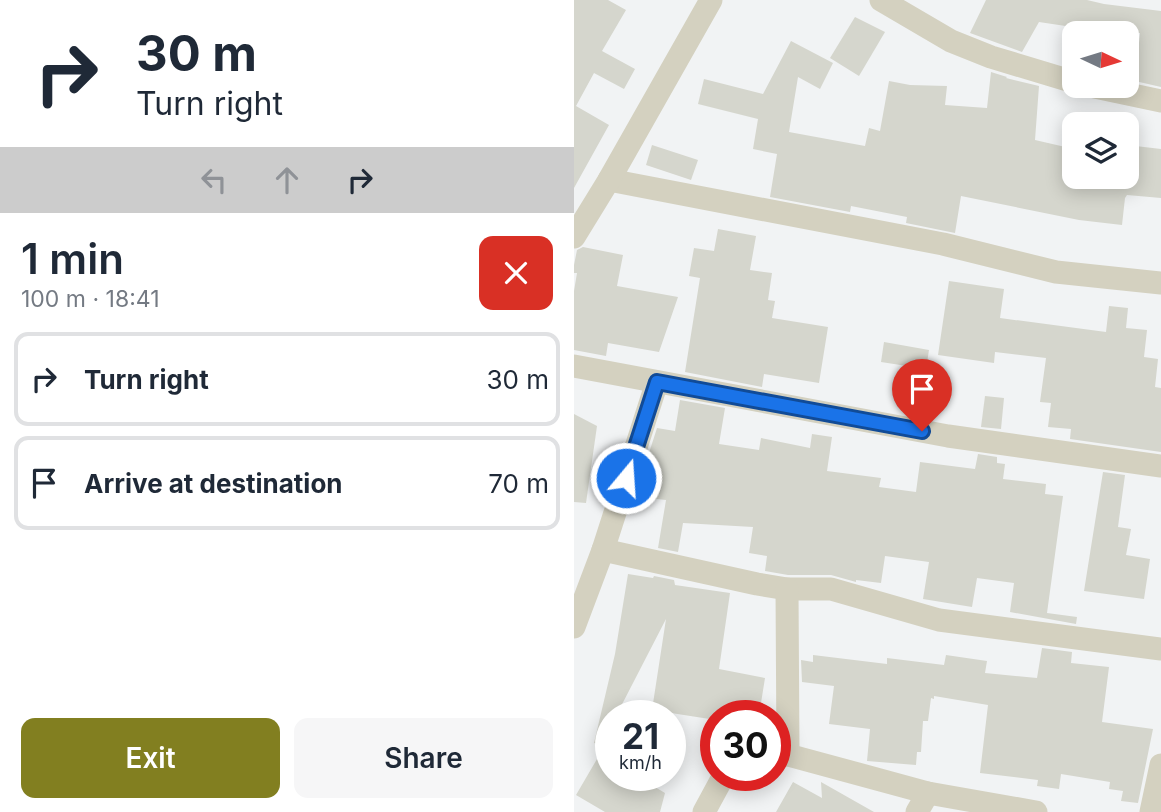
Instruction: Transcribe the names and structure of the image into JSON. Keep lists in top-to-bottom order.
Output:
{
  "north": "right",
  "page": {
    "turn": ["30 m", "Turn right"],
    "heading": ["1 min", "100 m · 18:41"],
    "list": [
      {
        "name": "Turn right",
        "value": "30 m"
      },
      {
        "name": "Arrive at destination",
        "value": "70 m"
      }
    ],
    "speed": "21 km/h",
    "limit": "30",
    "buttons": ["Exit", "Share"]
  }
}
